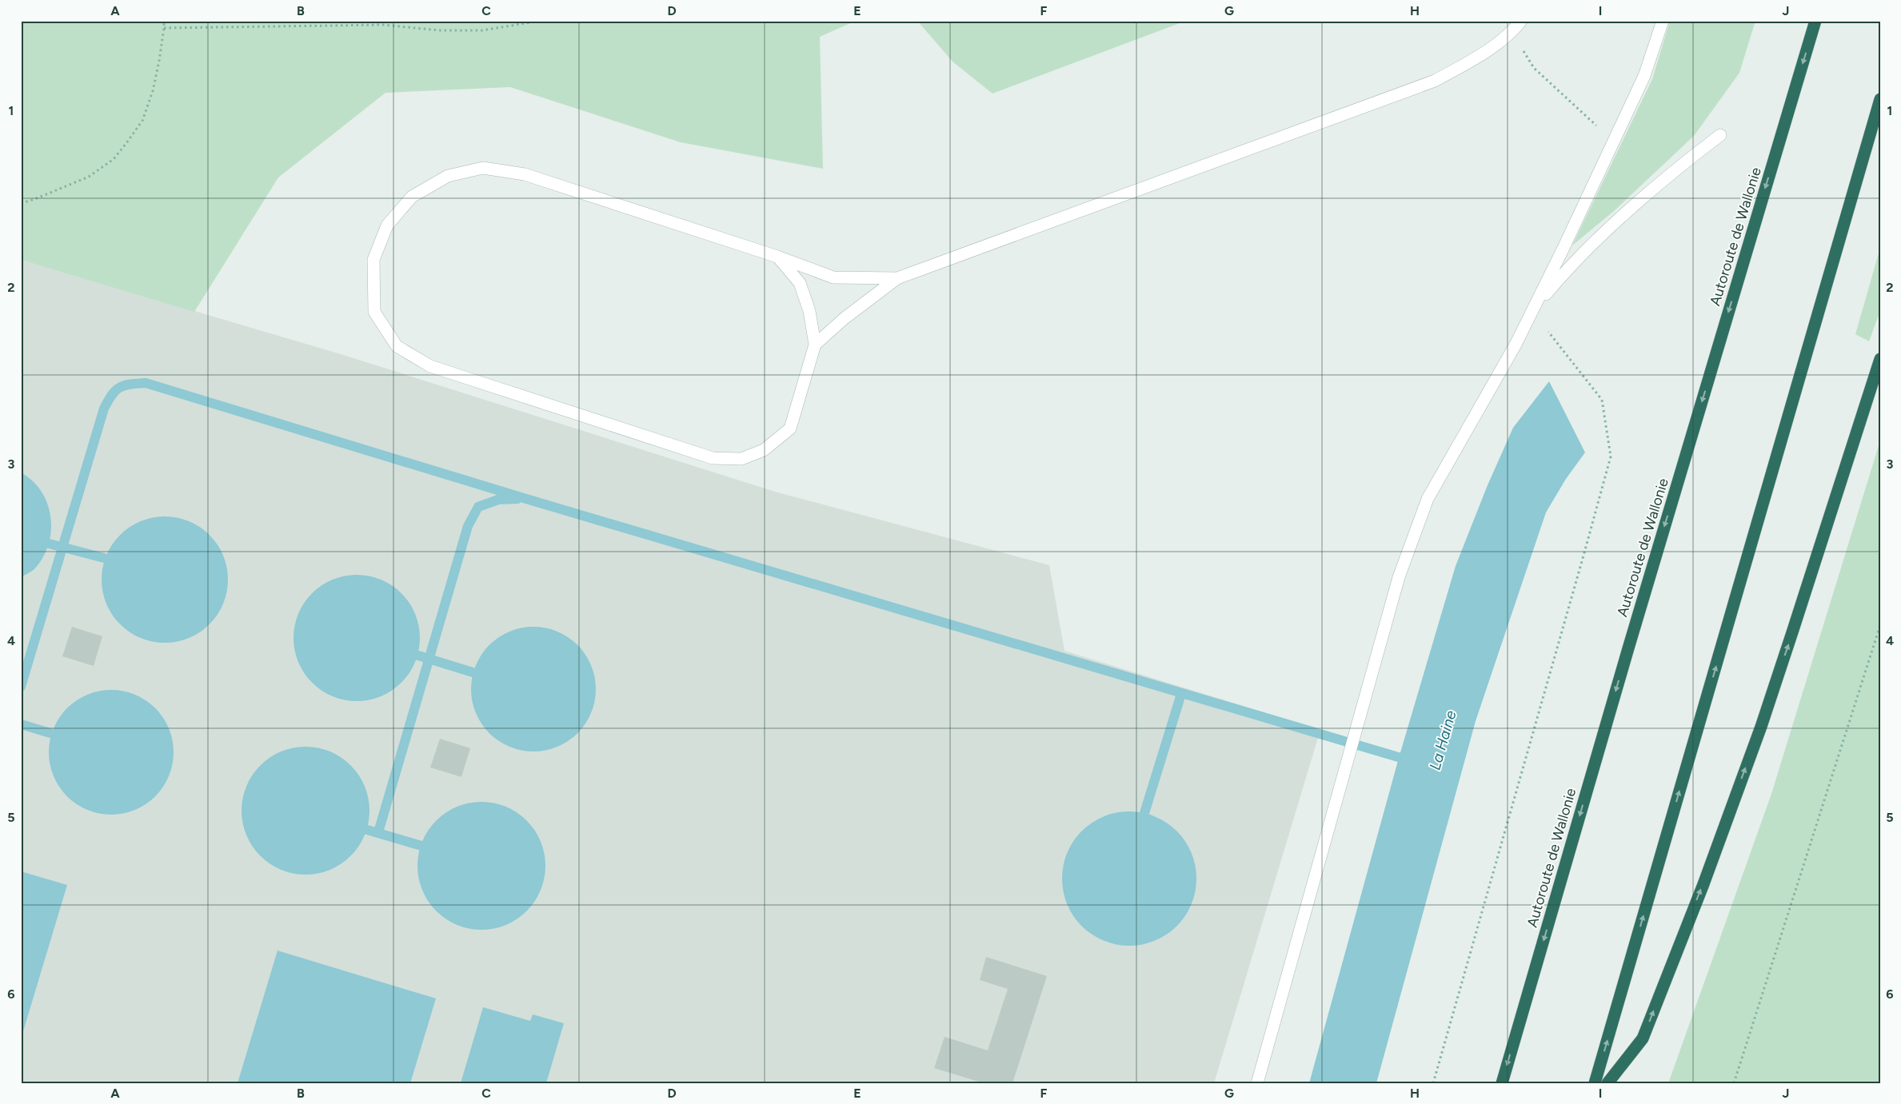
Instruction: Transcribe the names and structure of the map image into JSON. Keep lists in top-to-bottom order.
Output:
{
  "streets": {
    "highway": ["Autoroute de Wallonie"]
  },
  "water": ["La Haine"],
  "grid": {
    "columns": [
      "A",
      "B",
      "C",
      "D",
      "E",
      "F",
      "G",
      "H",
      "I",
      "J"
    ],
    "rows": [
      "1",
      "2",
      "3",
      "4",
      "5",
      "6"
    ]
  }
}
